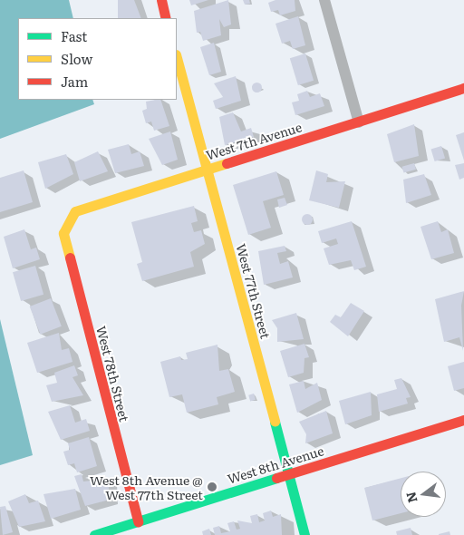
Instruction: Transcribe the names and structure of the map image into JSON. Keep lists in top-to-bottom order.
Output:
{
  "streets": {
    "street": [
      "West 7th Avenue",
      "West 77th Street",
      "West 78th Street",
      "West 8th Avenue"
    ]
  },
  "crossings": [
    ["West 7th Avenue", "West 77th Street"],
    ["West 7th Avenue", "West 78th Street"],
    ["West 77th Street", "West 8th Avenue"],
    ["West 78th Street", "West 8th Avenue"]
  ],
  "places": ["West 8th Avenue @ West 77th Street"],
  "legend": ["Fast", "Slow", "Jam"],
  "north": "left"
}
